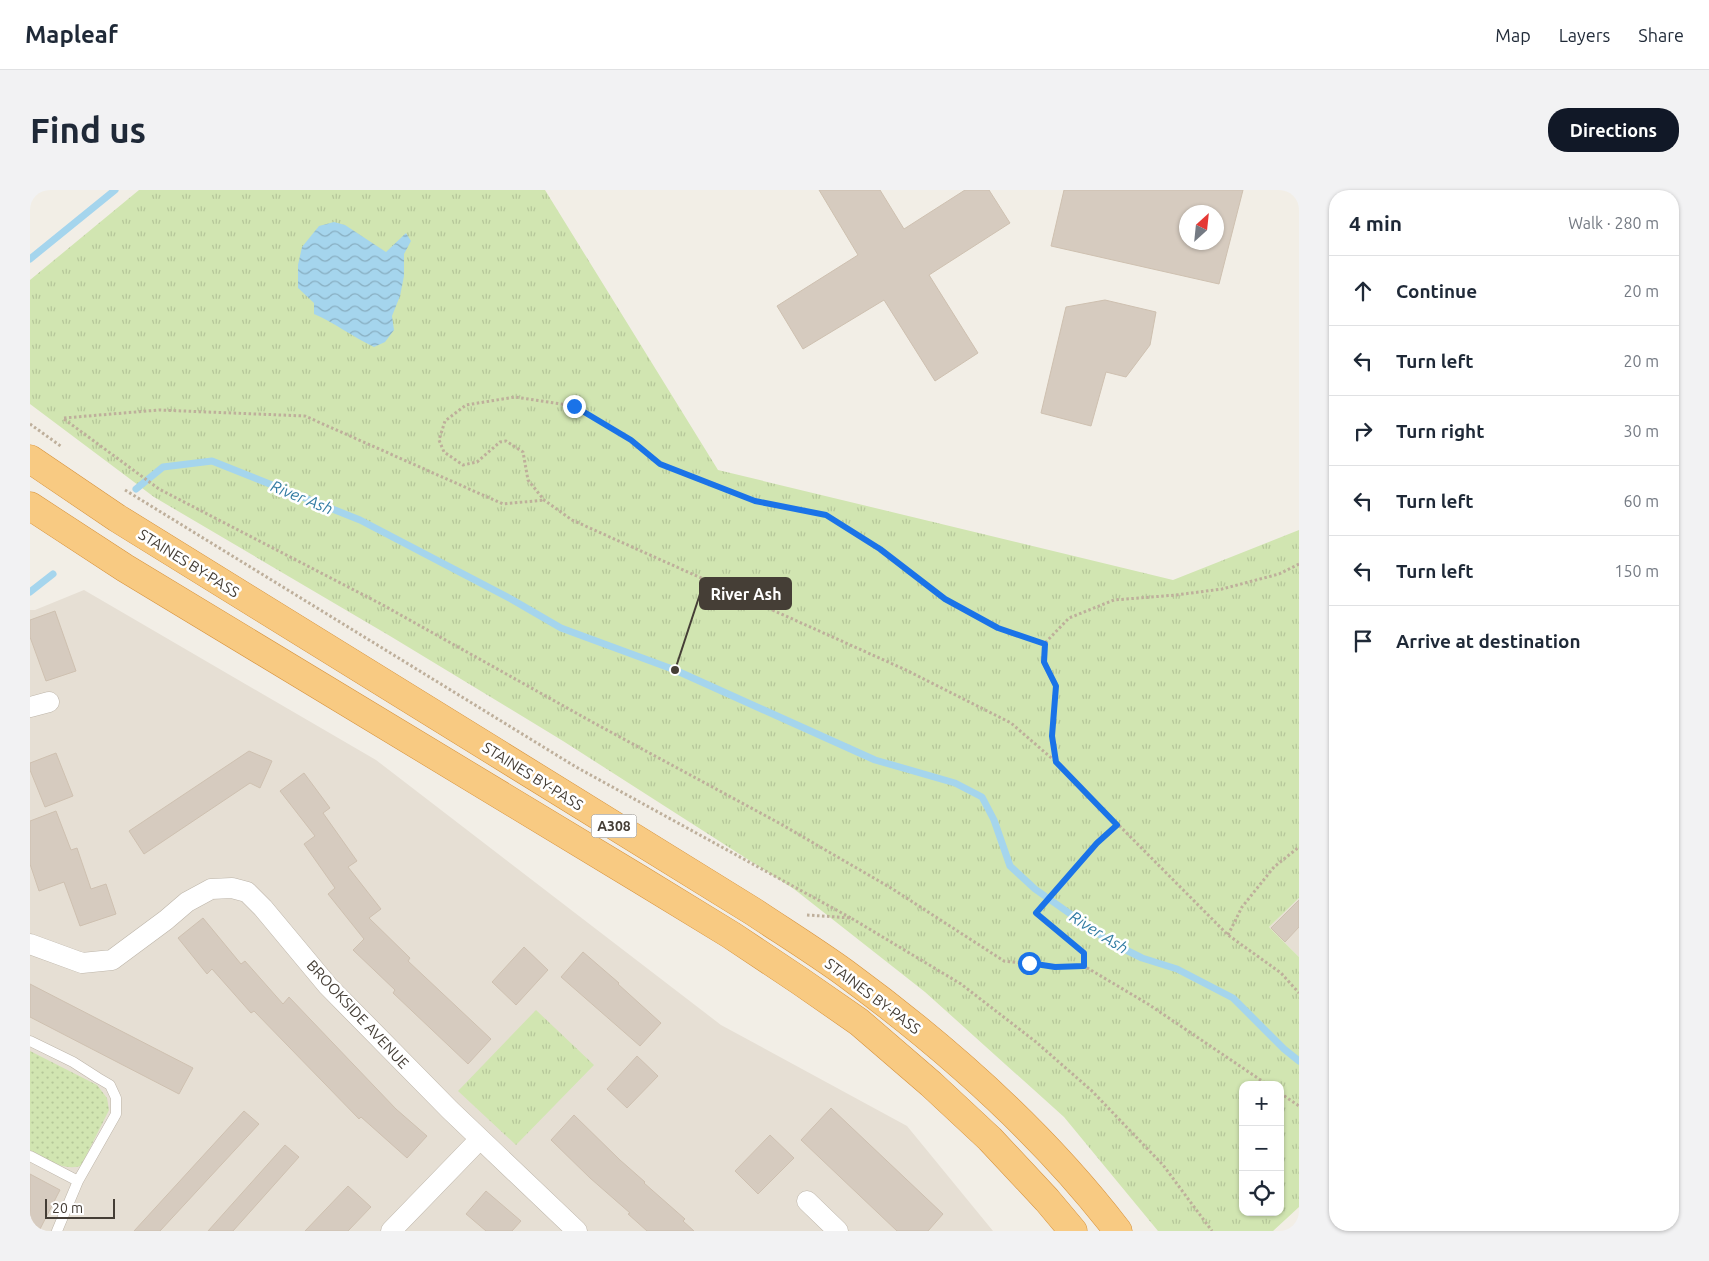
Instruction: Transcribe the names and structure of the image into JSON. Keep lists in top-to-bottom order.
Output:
{
  "streets": {
    "highway": ["STAINES BY-PASS", "A308"],
    "street": ["BROOKSIDE AVENUE"]
  },
  "water": ["River Ash"],
  "places": ["River Ash"],
  "scale_bar": "20 m",
  "north": "top right",
  "page": {
    "header": "Mapleaf",
    "nav": ["Map", "Layers", "Share"],
    "buttons": "Directions",
    "title": "Find us",
    "heading": ["4 min", "Walk · 280 m"],
    "list": [
      ["Continue", "20 m"],
      ["Turn left", "20 m"],
      ["Turn right", "30 m"],
      ["Turn left", "60 m"],
      ["Turn left", "150 m"],
      "Arrive at destination"
    ],
    "map_buttons": ["+", "−"],
    "scale": "20 m"
  }
}
